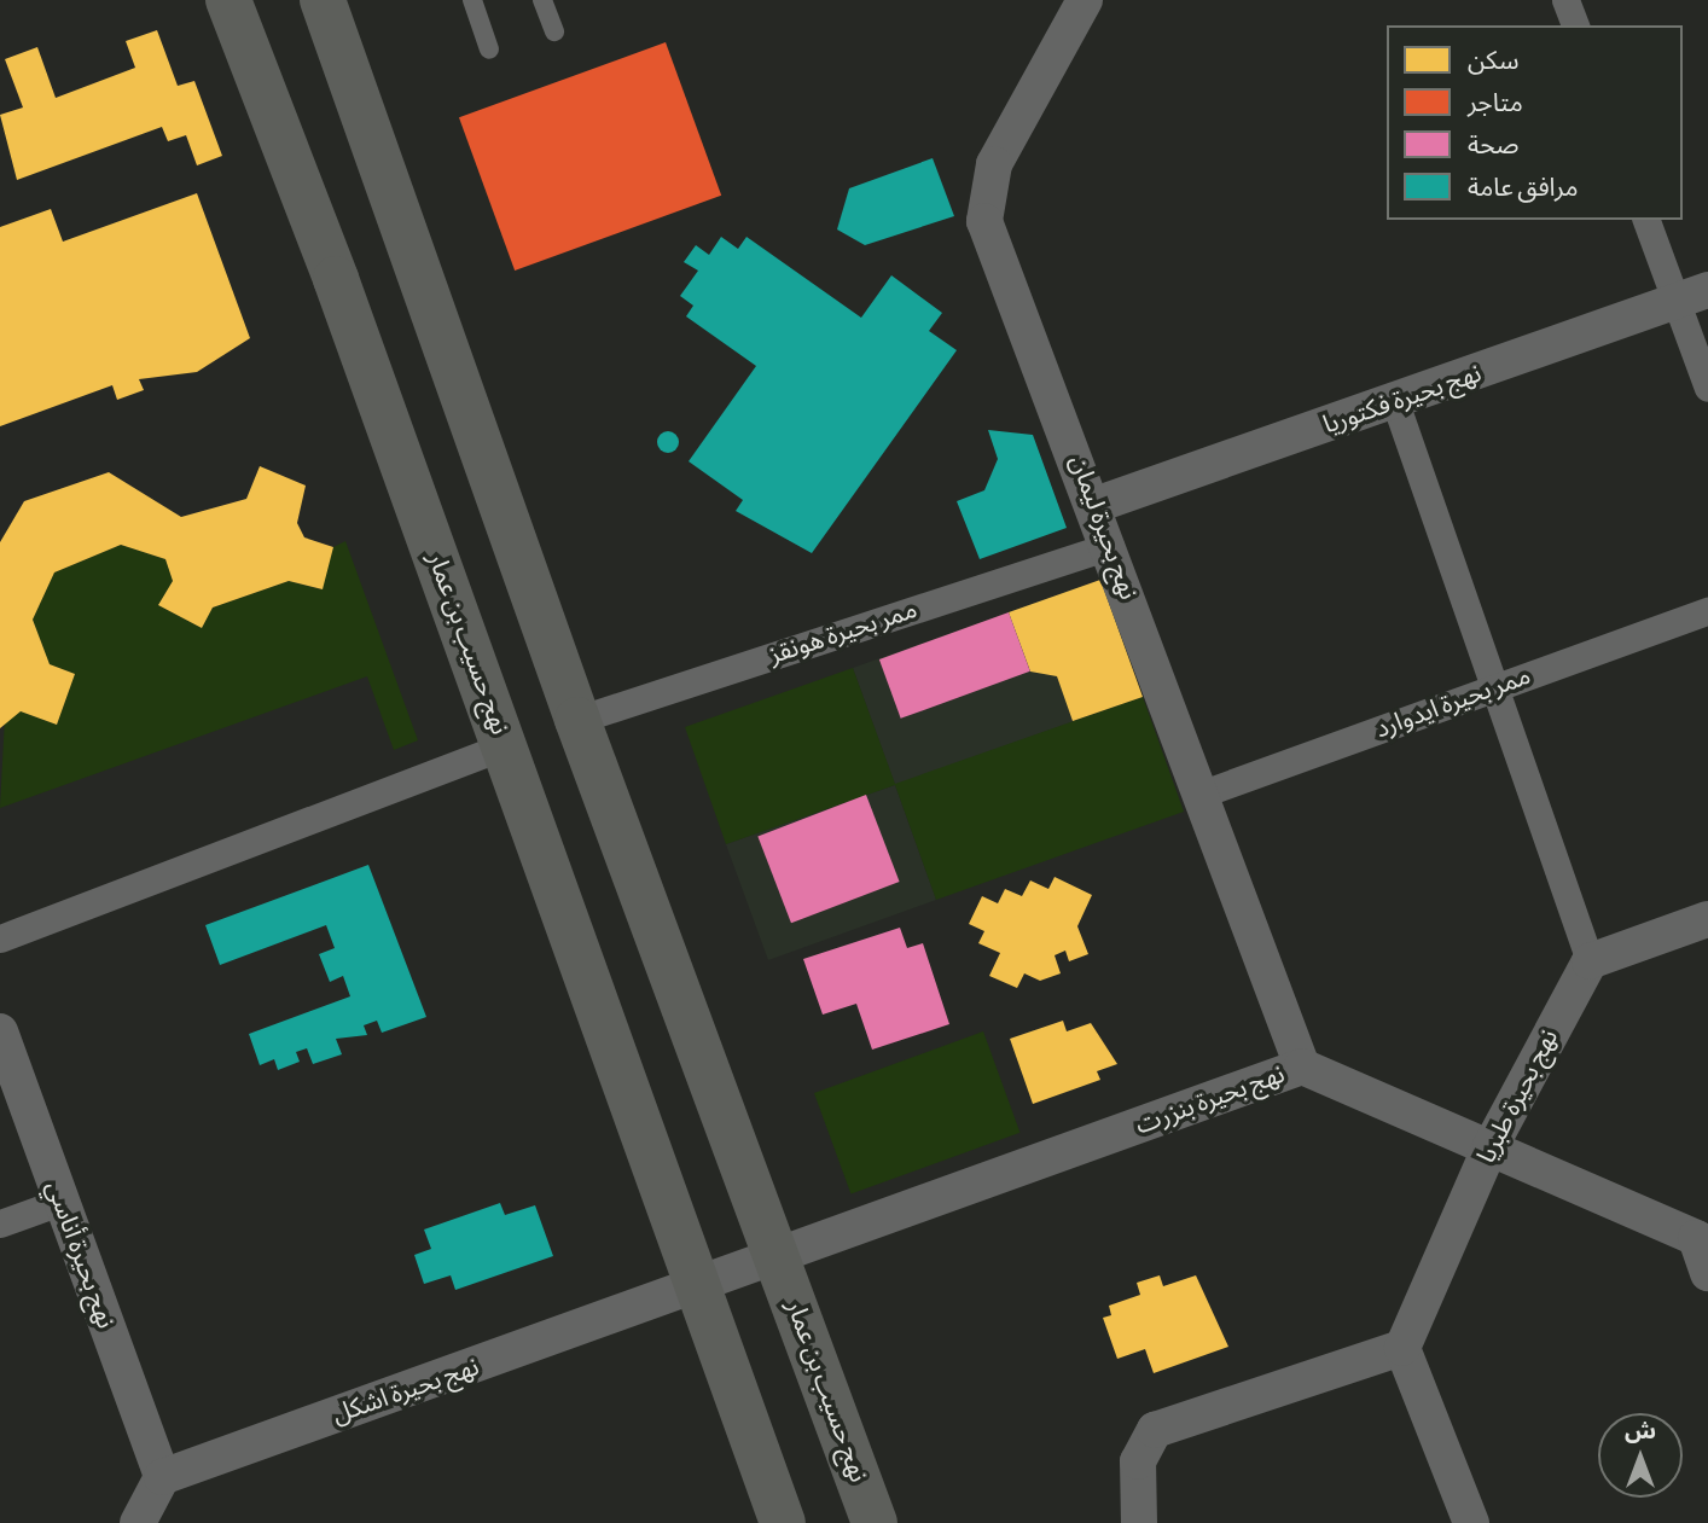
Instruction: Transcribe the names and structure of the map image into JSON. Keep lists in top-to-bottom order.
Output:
{
  "streets": {
    "main road": ["نهج حسيب بن عمار"],
    "street": [
      "نهج بحيرة فكتوريا",
      "نهج بحيرة ليمان",
      "ممر بحيرة هونقز",
      "ممر بحيرة ايدوارد",
      "نهج بحيرة طبريا",
      "نهج بحيرة بنزرت",
      "نهج بحيرة أناسي",
      "نهج بحيرة اشكل"
    ]
  },
  "crossings": [
    ["نهج بحيرة فكتوريا", "نهج بحيرة ليمان"],
    ["نهج بحيرة ليمان", "ممر بحيرة هونقز"],
    ["نهج بحيرة ليمان", "ممر بحيرة ايدوارد"],
    ["نهج بحيرة ليمان", "نهج بحيرة بنزرت"],
    ["ممر بحيرة هونقز", "نهج حسيب بن عمار"],
    ["نهج حسيب بن عمار", "نهج بحيرة بنزرت"],
    ["نهج حسيب بن عمار", "نهج بحيرة اشكل"],
    ["نهج بحيرة طبريا", "نهج بحيرة بنزرت"],
    ["نهج بحيرة أناسي", "نهج بحيرة اشكل"]
  ],
  "legend": [
    "سكن",
    "متاجر",
    "صحة",
    "مرافق عامة"
  ],
  "north": "top"
}
